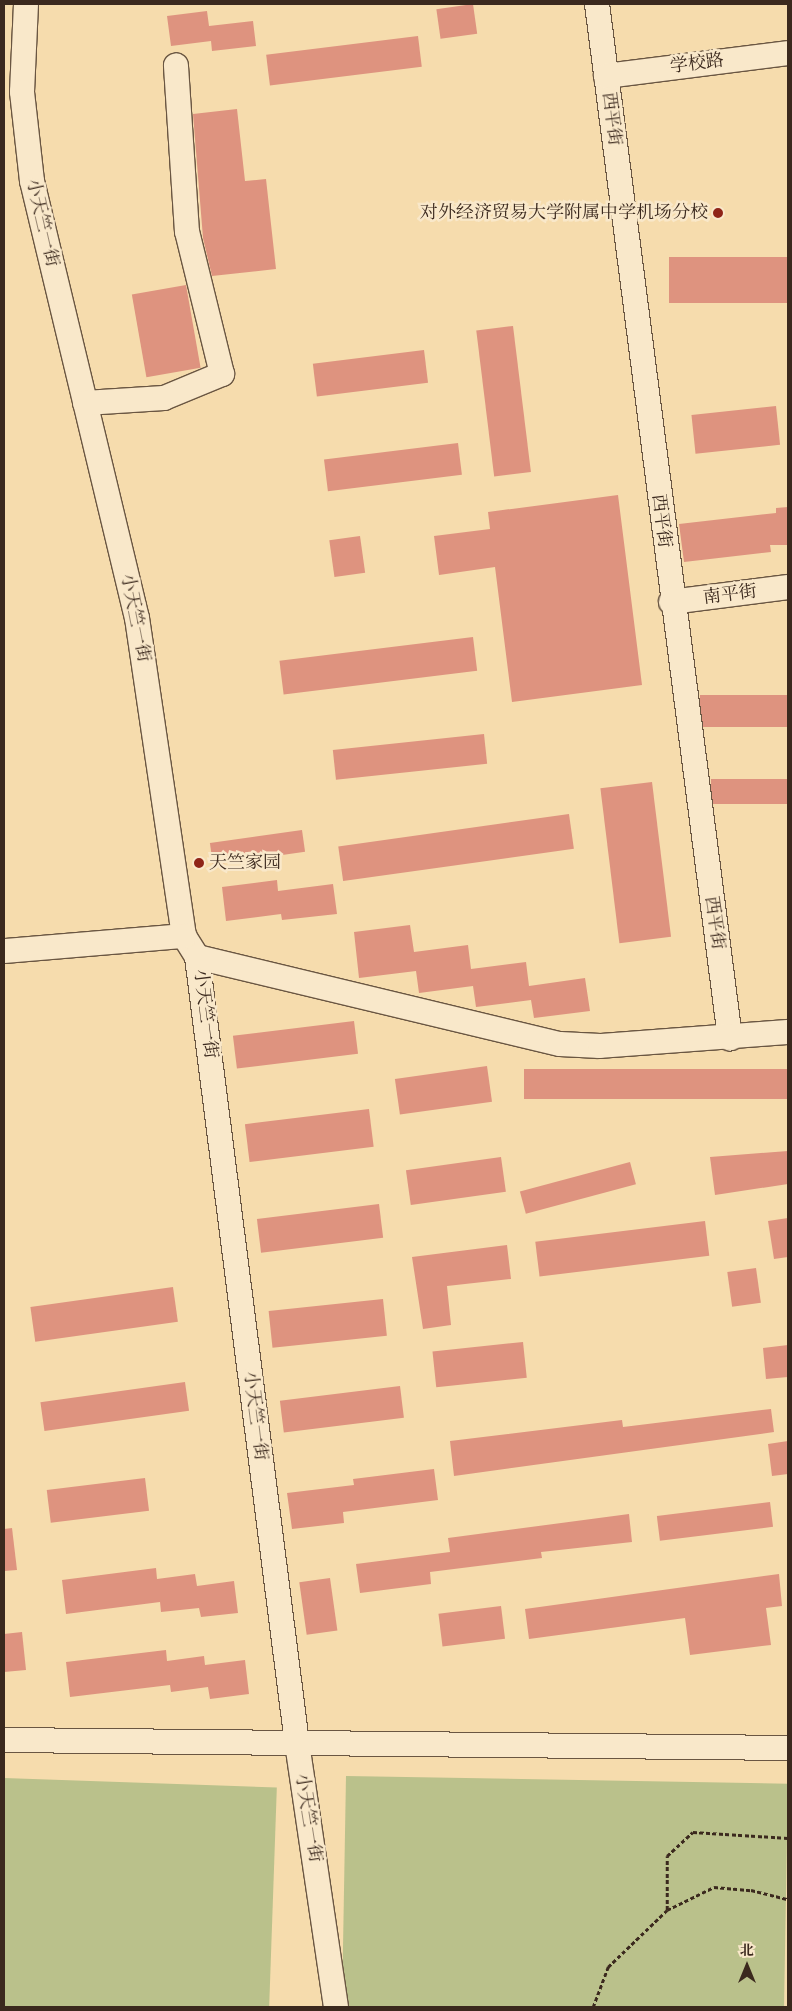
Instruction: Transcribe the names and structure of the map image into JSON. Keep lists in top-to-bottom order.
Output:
{
  "streets": {
    "street": [
      "学校路",
      "西平街",
      "小天竺一街",
      "南平街"
    ]
  },
  "crossings": [
    ["学校路", "西平街"],
    ["西平街", "南平街"]
  ],
  "places": ["对外经济贸易大学附属中学机场分校", "天竺家园"],
  "north": "top"
}
